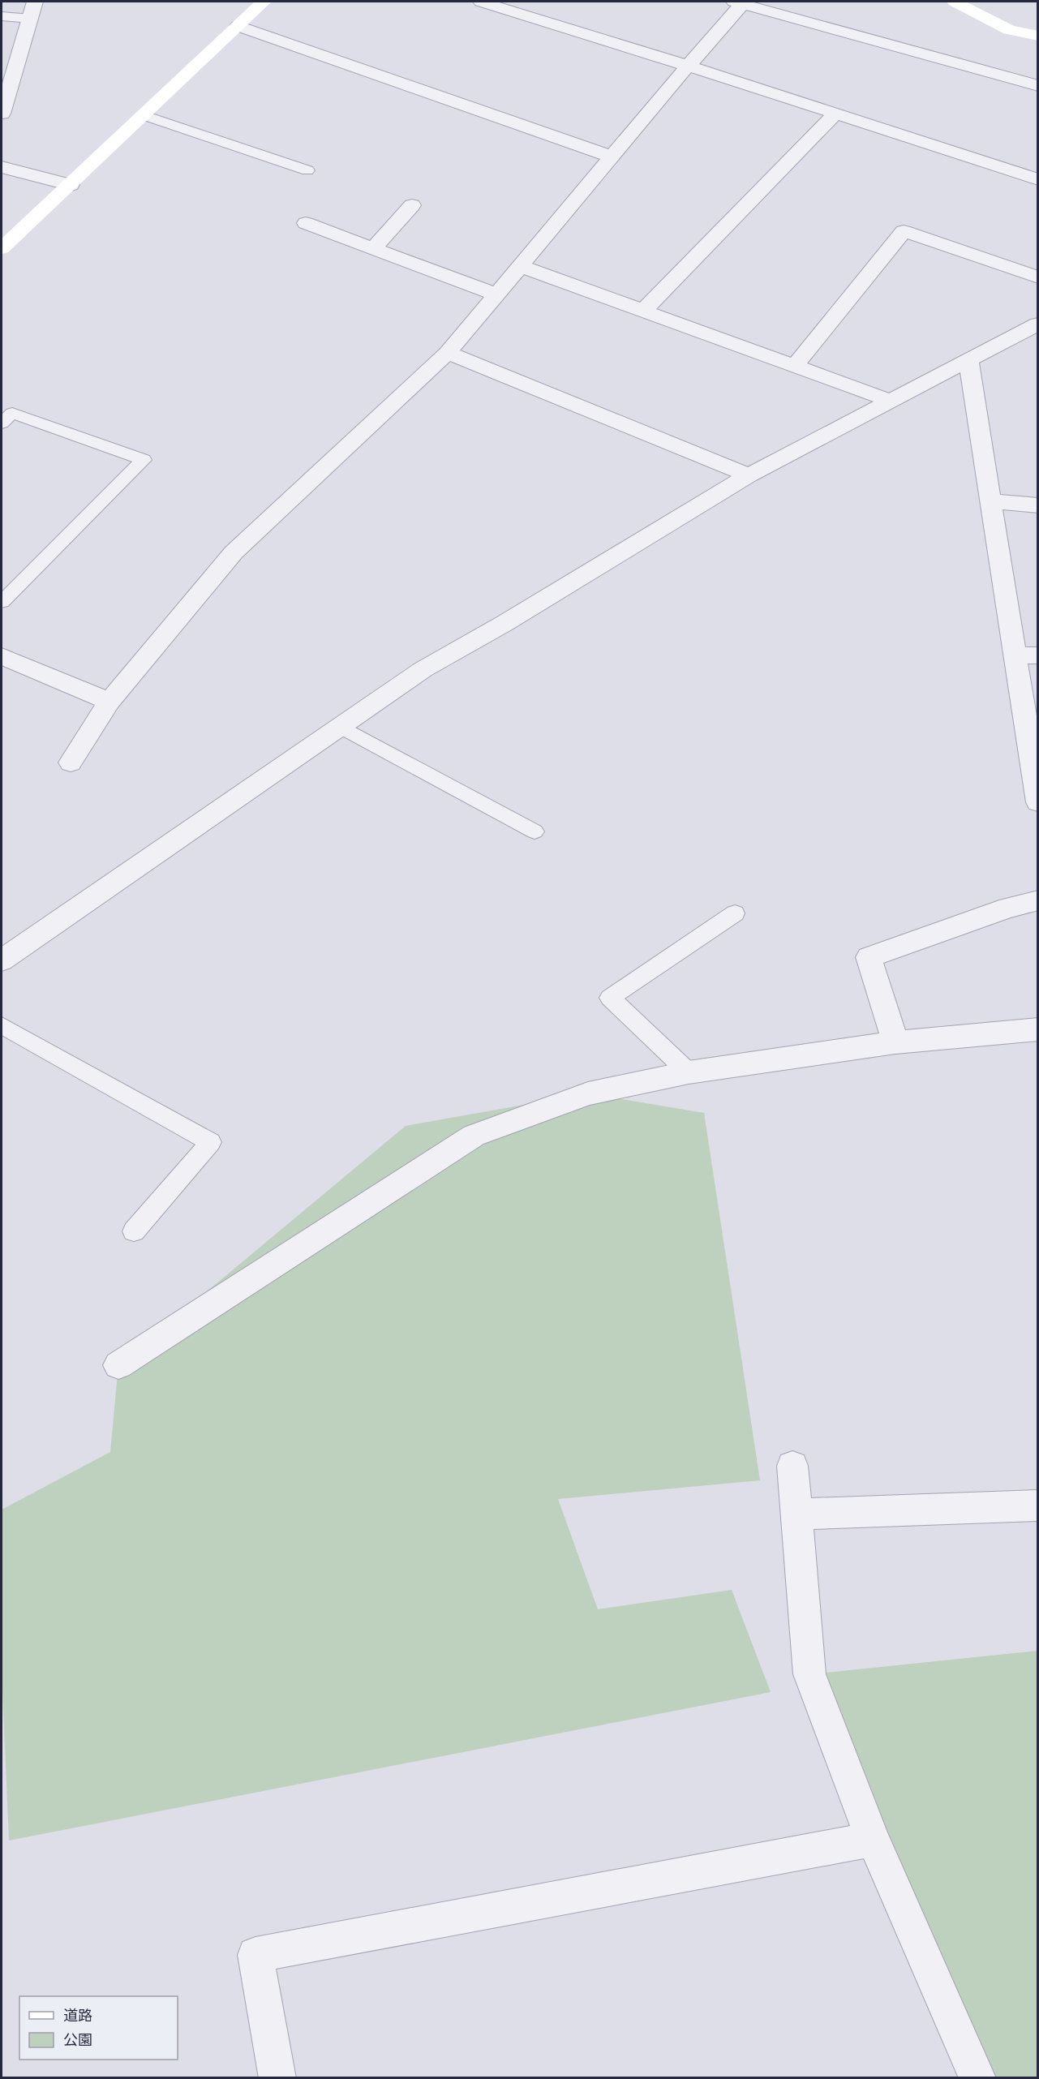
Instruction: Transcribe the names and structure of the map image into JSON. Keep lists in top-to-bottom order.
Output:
{
  "legend": ["道路", "公園"]
}
